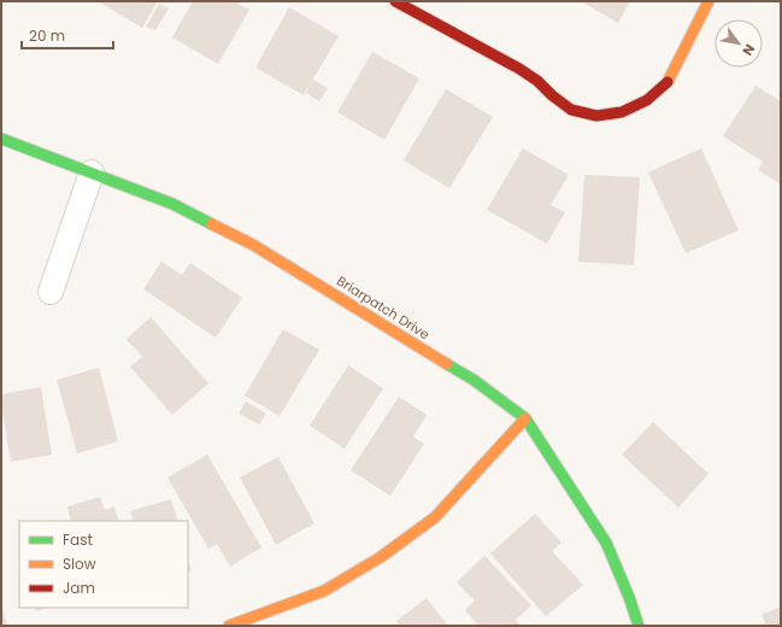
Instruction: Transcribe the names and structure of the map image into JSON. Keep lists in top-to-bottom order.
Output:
{
  "streets": {
    "street": ["Briarpatch Drive"]
  },
  "legend": ["Fast", "Slow", "Jam"],
  "scale_bar": "20 m",
  "north": "bottom right"
}
